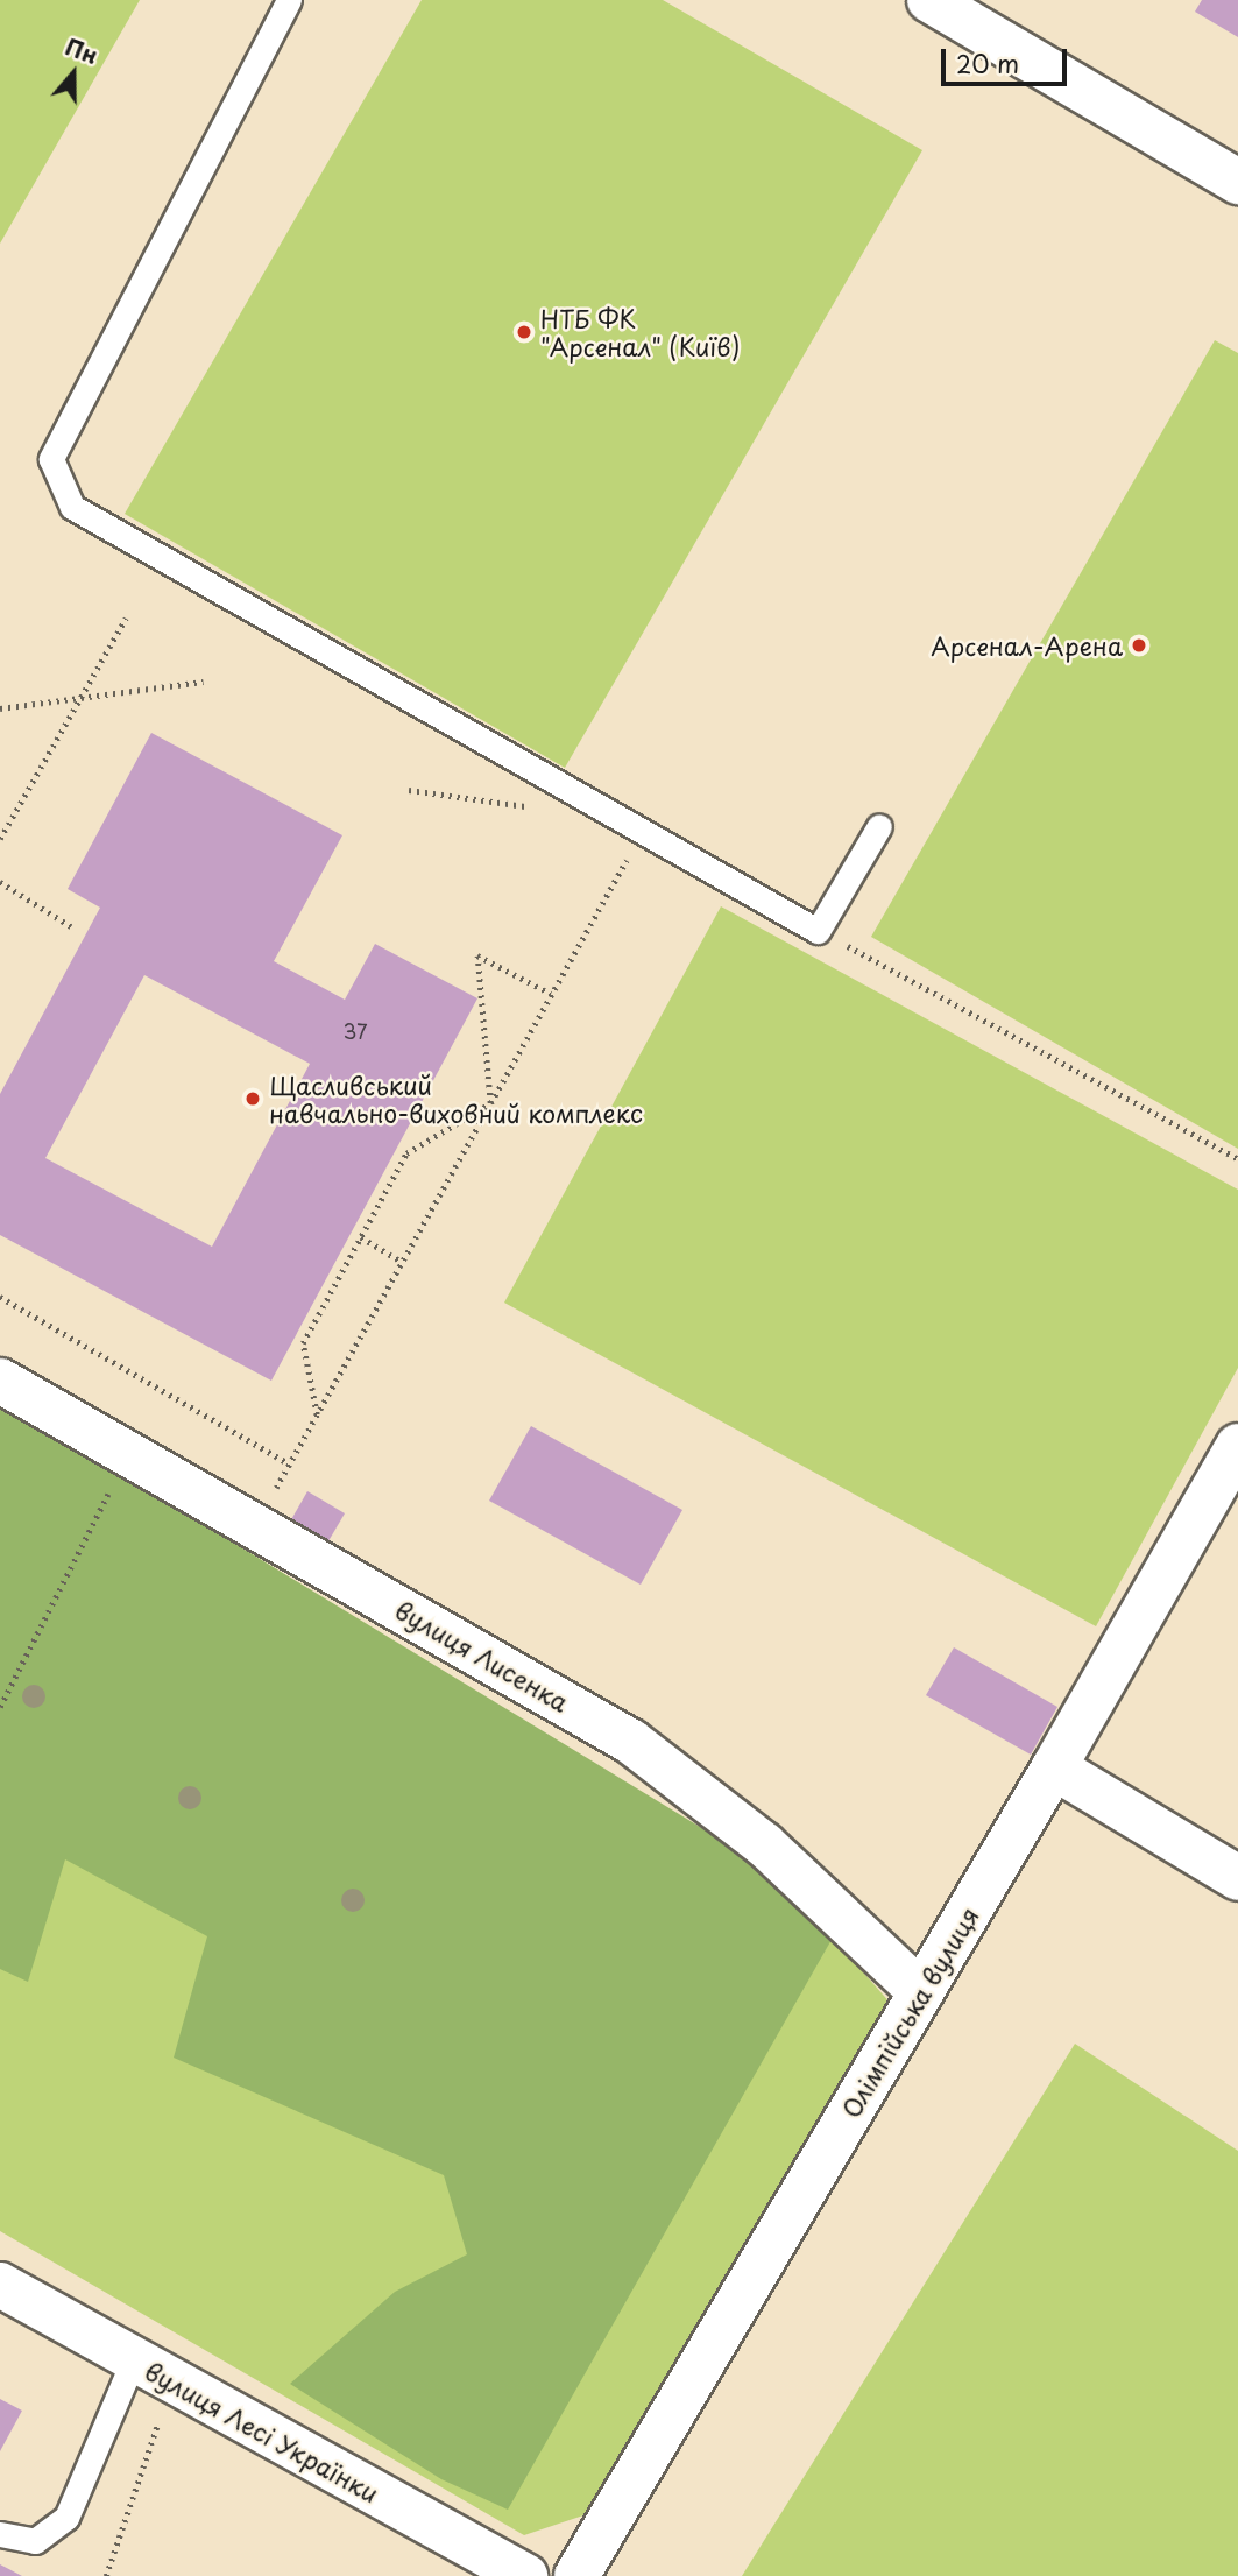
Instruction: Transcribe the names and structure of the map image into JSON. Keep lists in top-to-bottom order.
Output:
{
  "streets": {
    "street": ["вулиця Лисенка", "Олімпійська вулиця", "вулиця Лесі Українки"]
  },
  "crossings": [
    ["вулиця Лисенка", "Олімпійська вулиця"]
  ],
  "places": ["НТБ ФК \"Арсенал\" (Київ)", "Арсенал-Арена", "Щасливський навчально-виховний комплекс"],
  "house_numbers": ["37"],
  "scale_bar": "20 m",
  "north": "top"
}
